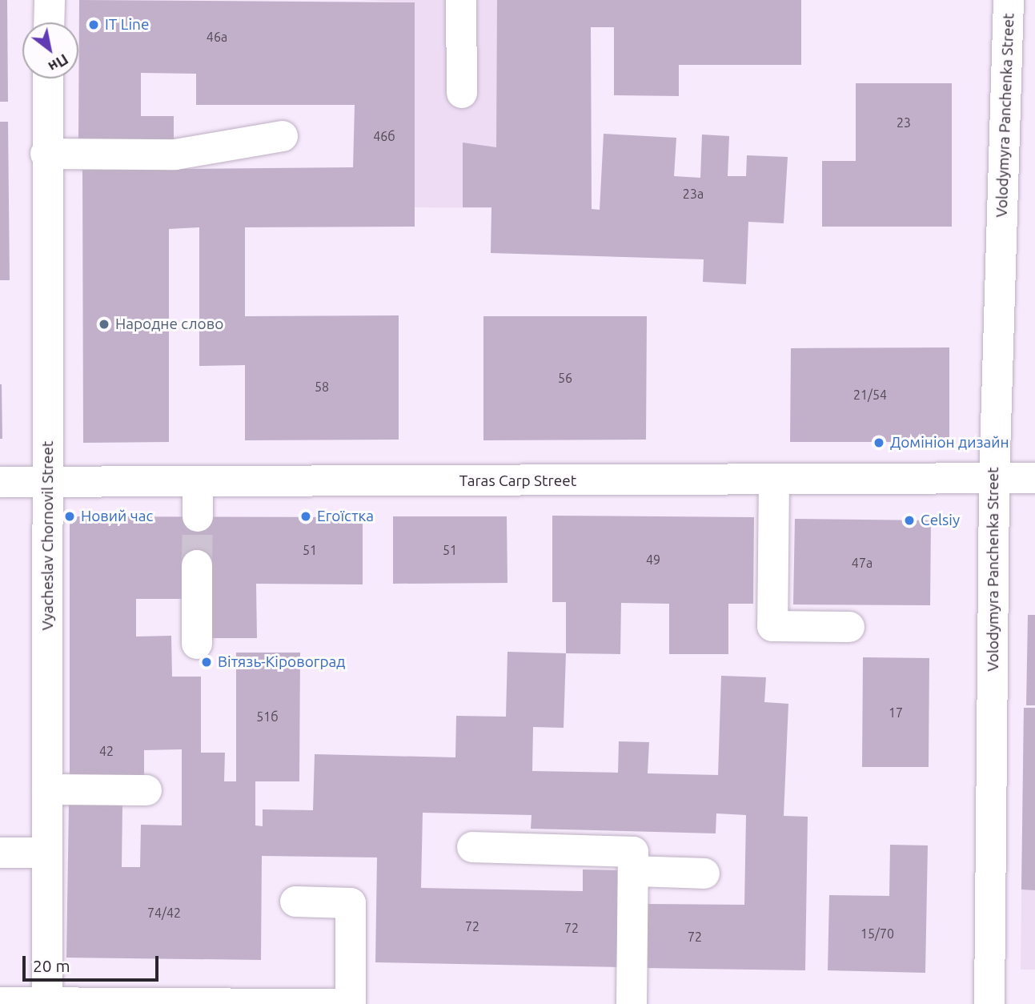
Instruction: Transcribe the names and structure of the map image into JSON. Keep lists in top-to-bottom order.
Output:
{
  "streets": {
    "street": ["Volodymyra Panchenka Street", "Taras Carp Street", "Vyacheslav Chornovil Street"]
  },
  "crossings": [
    ["Volodymyra Panchenka Street", "Taras Carp Street"],
    ["Taras Carp Street", "Vyacheslav Chornovil Street"]
  ],
  "places": [
    "IT Line",
    "Народне слово",
    "Домініон дизайн",
    "Новий час",
    "Егоїстка",
    "Celsiy",
    "Вітязь-Кіровоград"
  ],
  "house_numbers": [
    "46а",
    "23",
    "46б",
    "23а",
    "56",
    "58",
    "21/54",
    "51",
    "51",
    "49",
    "47а",
    "17",
    "51б",
    "42",
    "74/42",
    "72",
    "72",
    "15/70",
    "72"
  ],
  "scale_bar": "20 m",
  "north": "bottom right"
}
